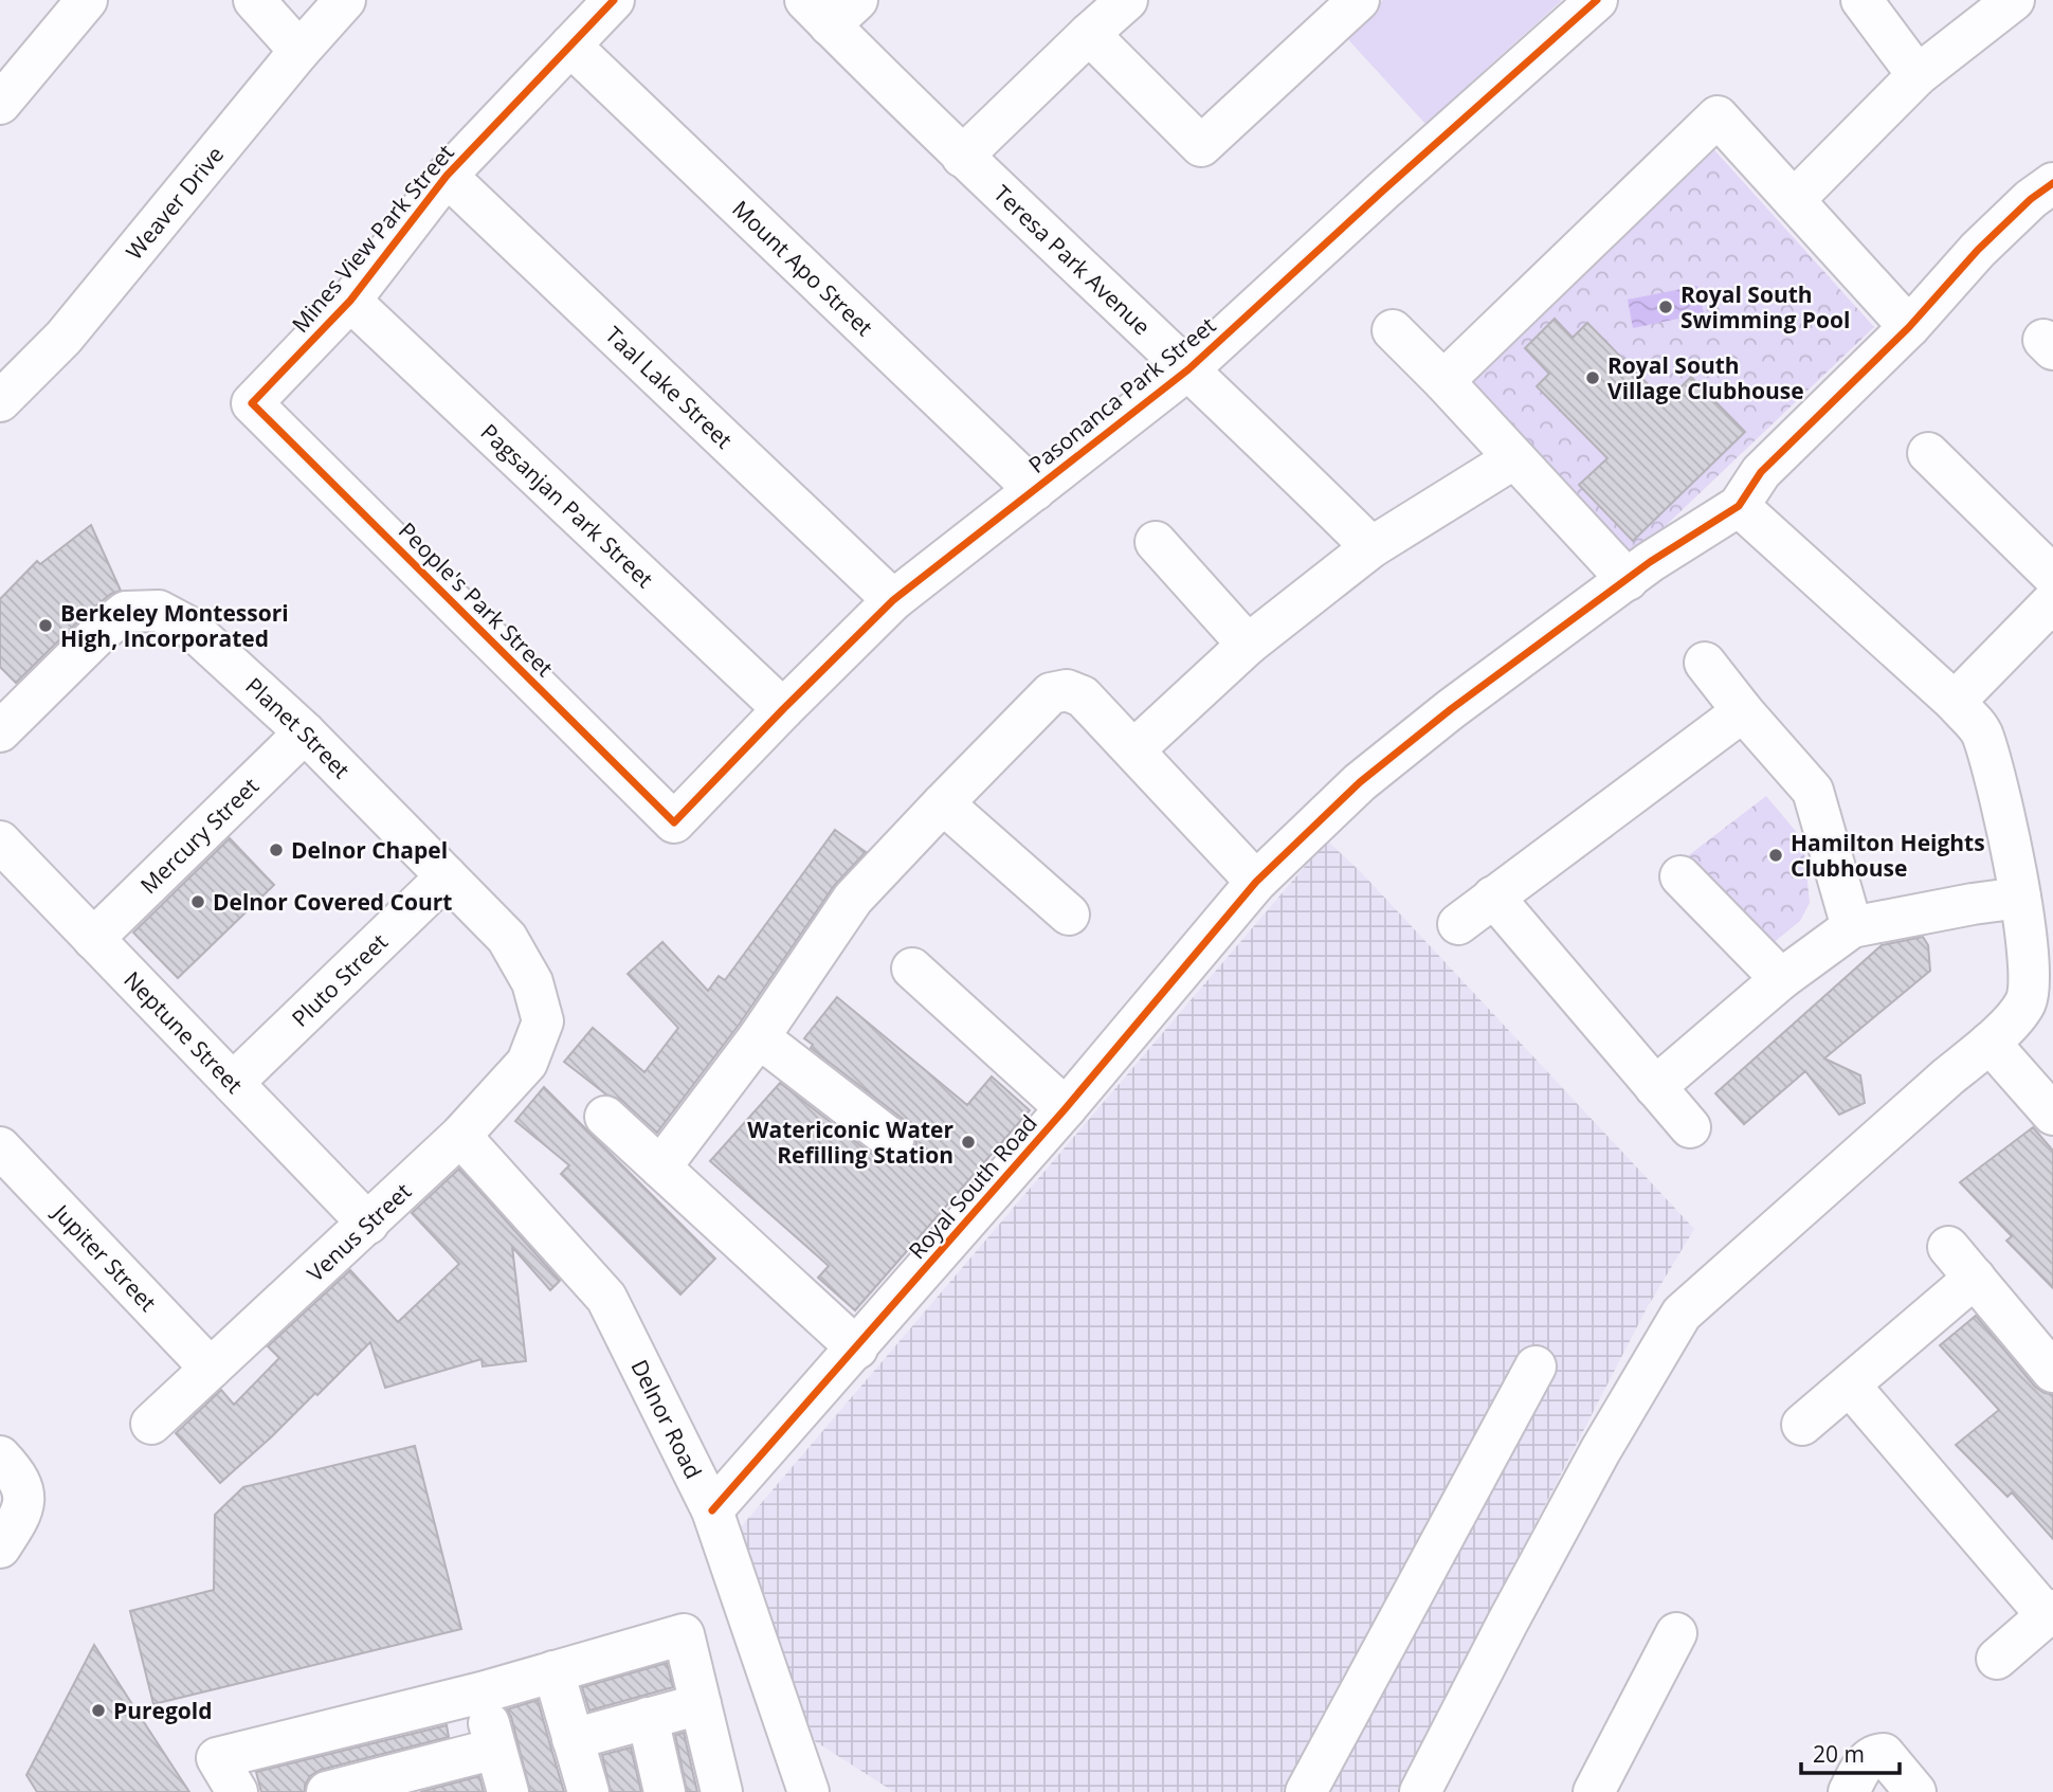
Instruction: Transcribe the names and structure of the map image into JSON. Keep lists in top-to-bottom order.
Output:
{
  "streets": {
    "street": [
      "Weaver Drive",
      "Mines View Park Street",
      "Teresa Park Avenue",
      "Mount Apo Street",
      "Taal Lake Street",
      "Pasonanca Park Street",
      "Pagsanjan Park Street",
      "People's Park Street",
      "Planet Street",
      "Mercury Street",
      "Pluto Street",
      "Neptune Street",
      "Royal South Road",
      "Venus Street",
      "Jupiter Street",
      "Delnor Road"
    ]
  },
  "crossings": [
    ["Mines View Park Street", "Mount Apo Street"],
    ["Mines View Park Street", "Taal Lake Street"],
    ["Mines View Park Street", "Pagsanjan Park Street"],
    ["Mines View Park Street", "People's Park Street"],
    ["Teresa Park Avenue", "Pasonanca Park Street"],
    ["Mount Apo Street", "Pasonanca Park Street"],
    ["Taal Lake Street", "Pasonanca Park Street"],
    ["Pasonanca Park Street", "Pagsanjan Park Street"],
    ["Pasonanca Park Street", "People's Park Street"],
    ["Planet Street", "Mercury Street"],
    ["Planet Street", "Pluto Street"],
    ["Planet Street", "Venus Street"],
    ["Mercury Street", "Neptune Street"],
    ["Pluto Street", "Neptune Street"],
    ["Neptune Street", "Venus Street"],
    ["Royal South Road", "Delnor Road"],
    ["Venus Street", "Jupiter Street"],
    ["Venus Street", "Delnor Road"]
  ],
  "places": [
    "Royal South Swimming Pool",
    "Royal South Village Clubhouse",
    "Berkeley Montessori High, Incorporated",
    "Delnor Chapel",
    "Hamilton Heights Clubhouse",
    "Delnor Covered Court",
    "Watericonic Water Refilling Station",
    "Puregold"
  ],
  "scale_bar": "20 m"
}
